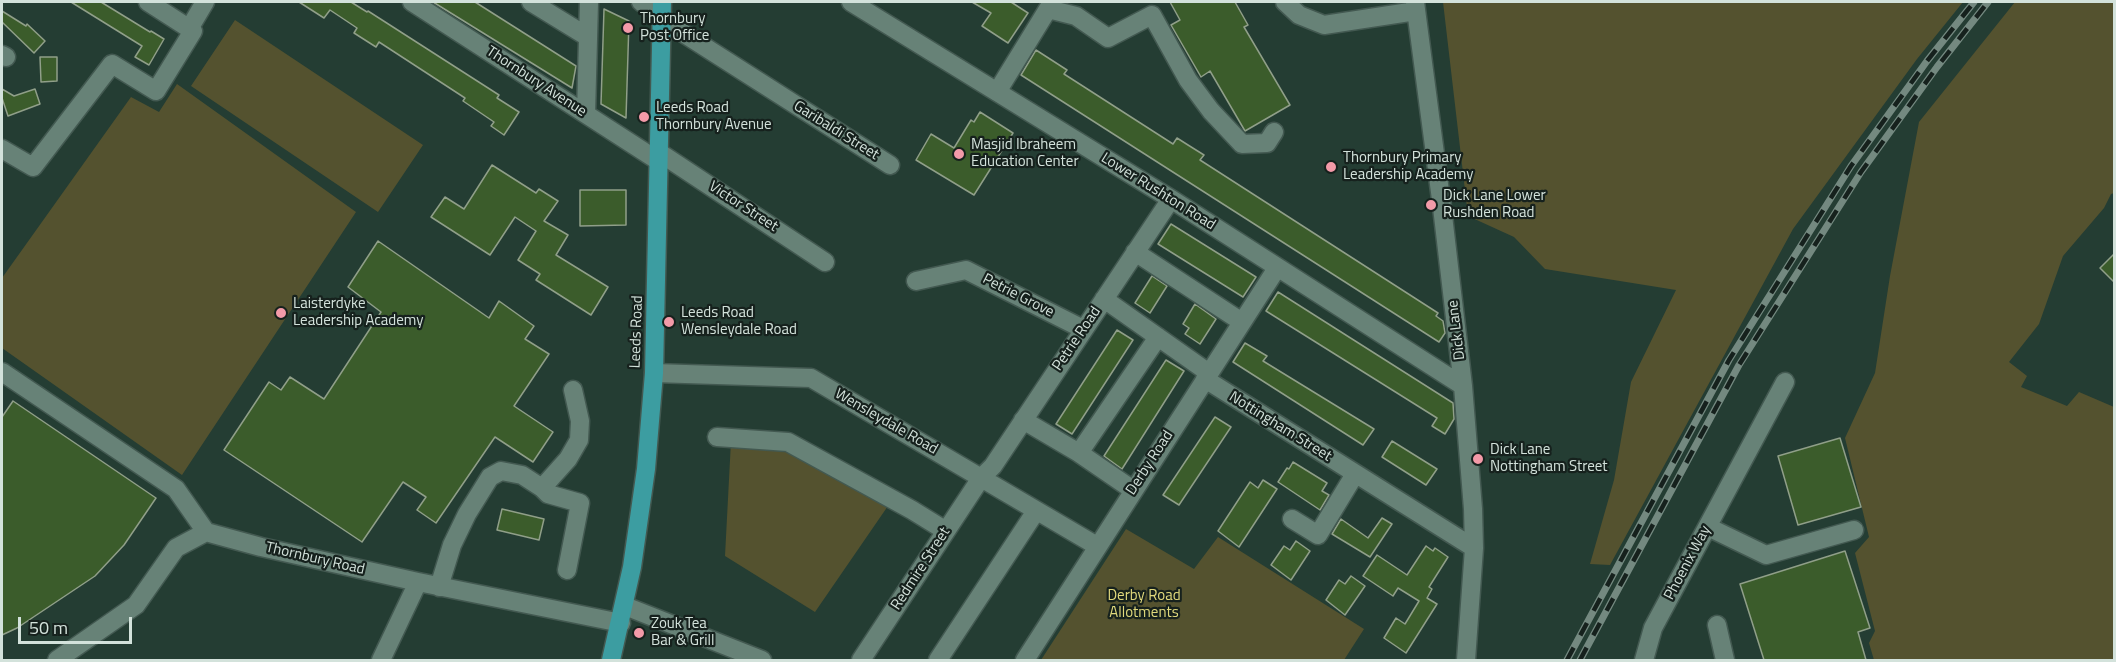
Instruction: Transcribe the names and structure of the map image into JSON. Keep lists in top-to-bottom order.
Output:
{
  "streets": {
    "highway": ["Leeds Road"],
    "street": [
      "Thornbury Avenue",
      "Garibaldi Street",
      "Lower Rushton Road",
      "Victor Street",
      "Petrie Grove",
      "Dick Lane",
      "Petrie Road",
      "Wensleydale Road",
      "Nottingham Street",
      "Derby Road",
      "Thornbury Road",
      "Phoenix Way",
      "Redmire Street"
    ]
  },
  "crossings": [
    ["Thornbury Avenue", "Victor Street"],
    ["Thornbury Avenue", "Leeds Road"],
    ["Garibaldi Street", "Leeds Road"],
    ["Lower Rushton Road", "Dick Lane"],
    ["Lower Rushton Road", "Petrie Road"],
    ["Lower Rushton Road", "Derby Road"],
    ["Victor Street", "Leeds Road"],
    ["Petrie Grove", "Petrie Road"],
    ["Dick Lane", "Nottingham Street"],
    ["Leeds Road", "Wensleydale Road"],
    ["Leeds Road", "Thornbury Road"],
    ["Petrie Road", "Wensleydale Road"],
    ["Petrie Road", "Redmire Street"],
    ["Wensleydale Road", "Derby Road"],
    ["Wensleydale Road", "Redmire Street"],
    ["Nottingham Street", "Derby Road"]
  ],
  "parks": ["Derby Road Allotments"],
  "places": [
    "Thornbury Post Office",
    "Leeds Road Thornbury Avenue",
    "Masjid Ibraheem Education Center",
    "Thornbury Primary Leadership Academy",
    "Dick Lane Lower Rushden Road",
    "Laisterdyke Leadership Academy",
    "Leeds Road Wensleydale Road",
    "Dick Lane Nottingham Street",
    "Zouk Tea Bar & Grill"
  ],
  "scale_bar": "50 m"
}
